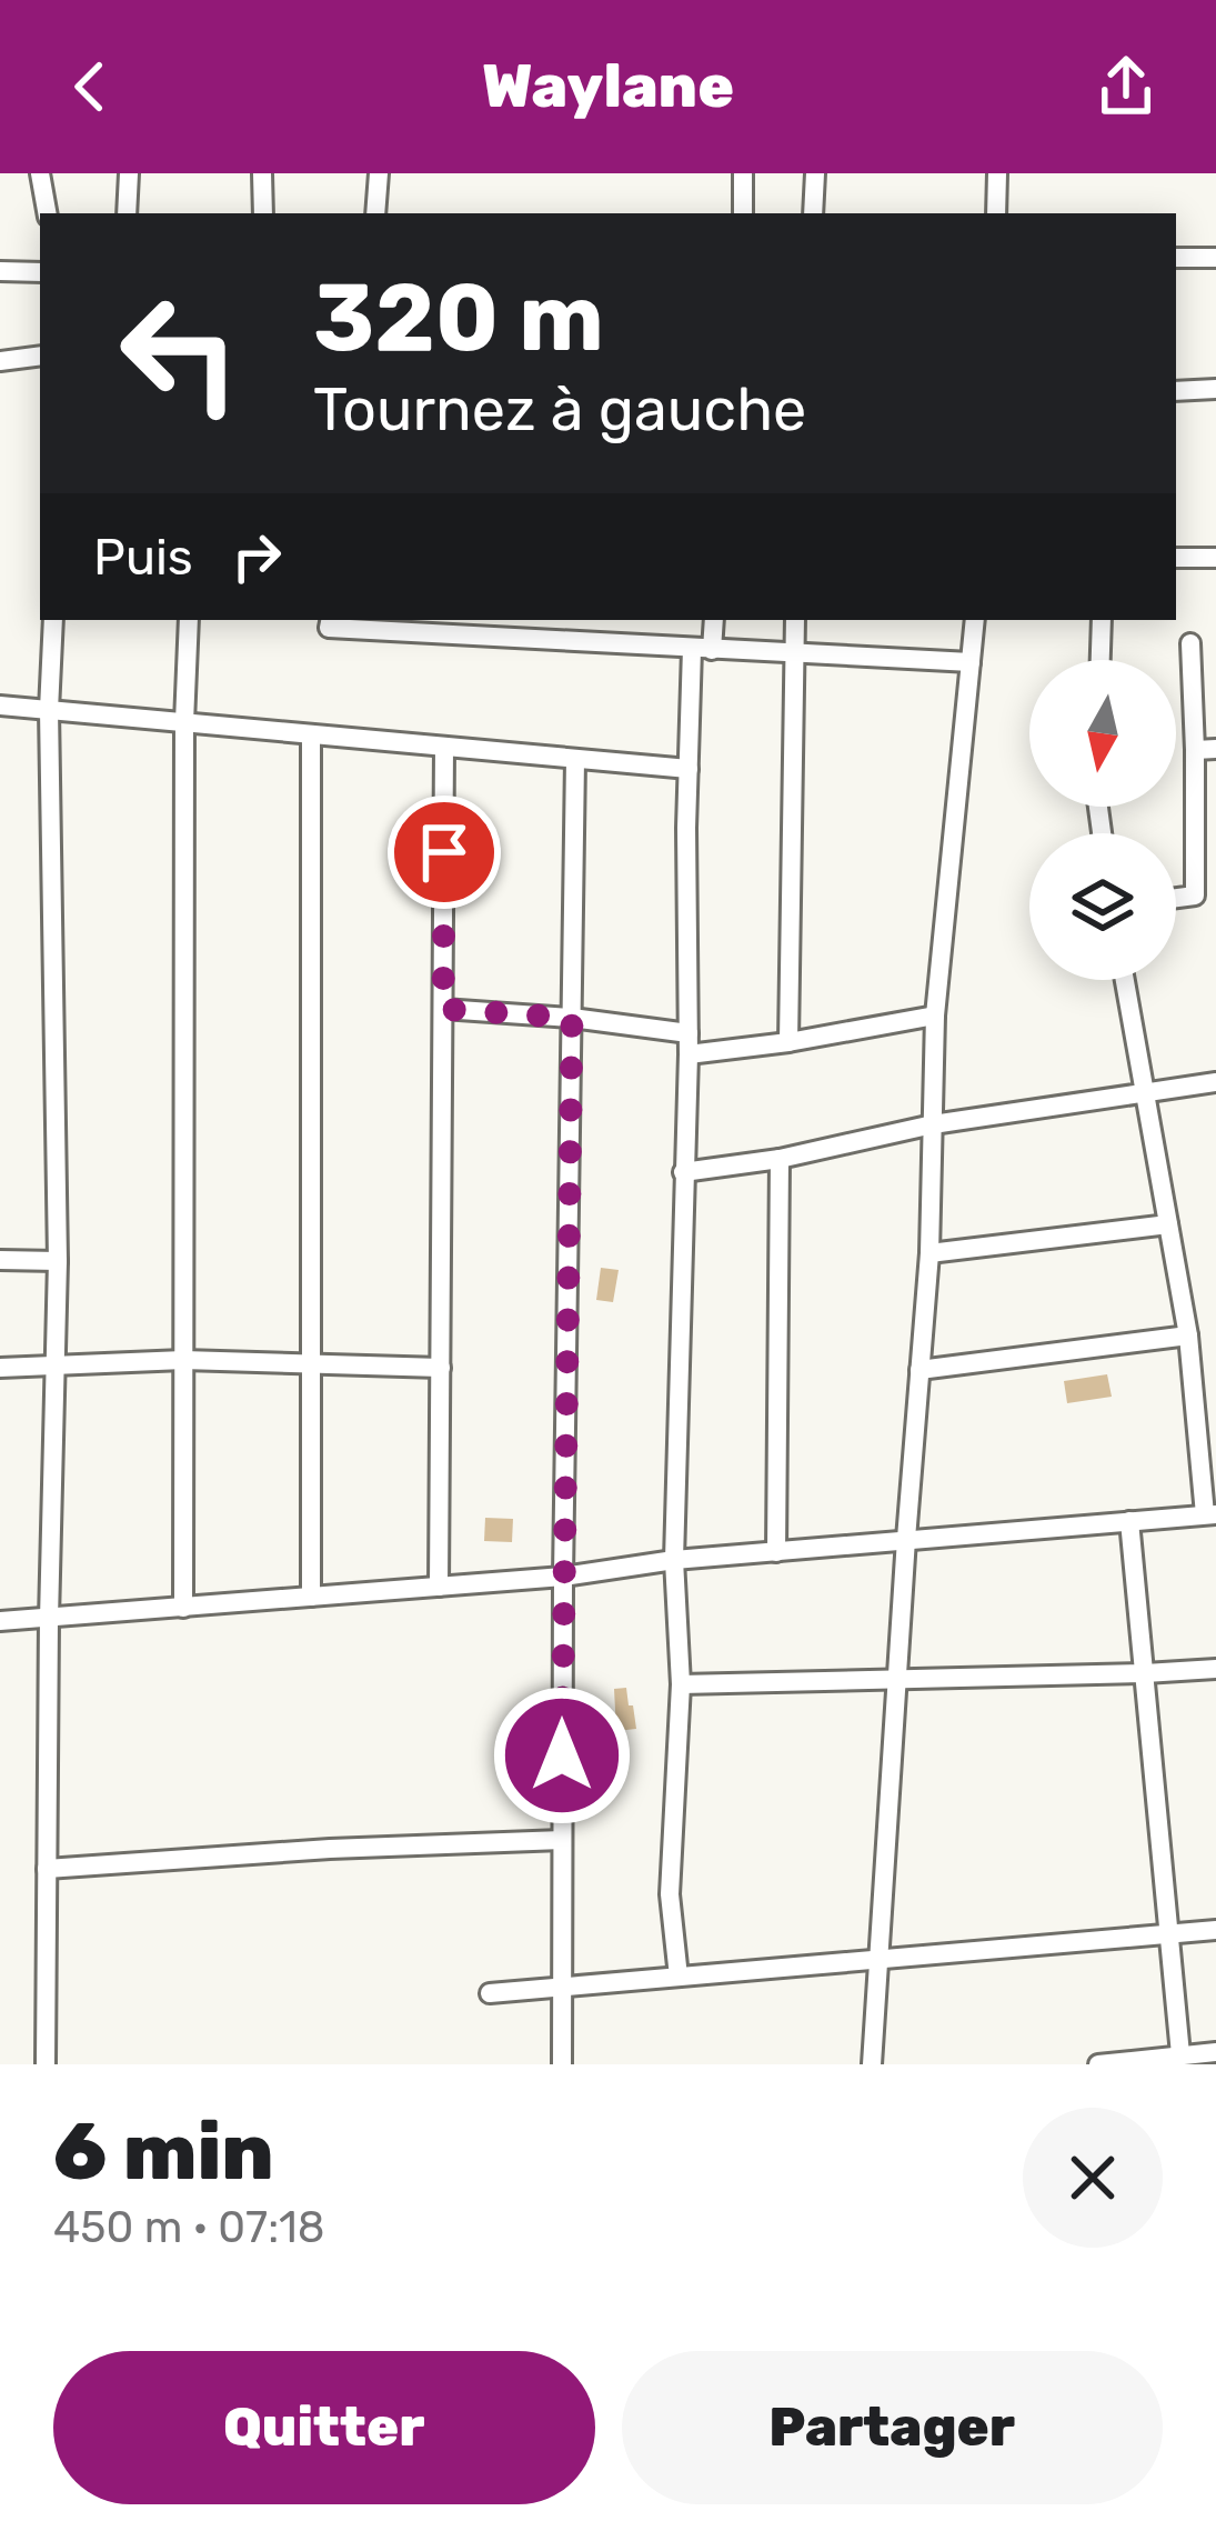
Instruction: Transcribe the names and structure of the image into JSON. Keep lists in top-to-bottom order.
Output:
{
  "north": "bottom",
  "page": {
    "header": "Waylane",
    "turn": ["320 m", "Tournez à gauche"],
    "then": "Puis",
    "heading": ["6 min", "450 m · 07:18"],
    "buttons": ["Quitter", "Partager"]
  }
}
